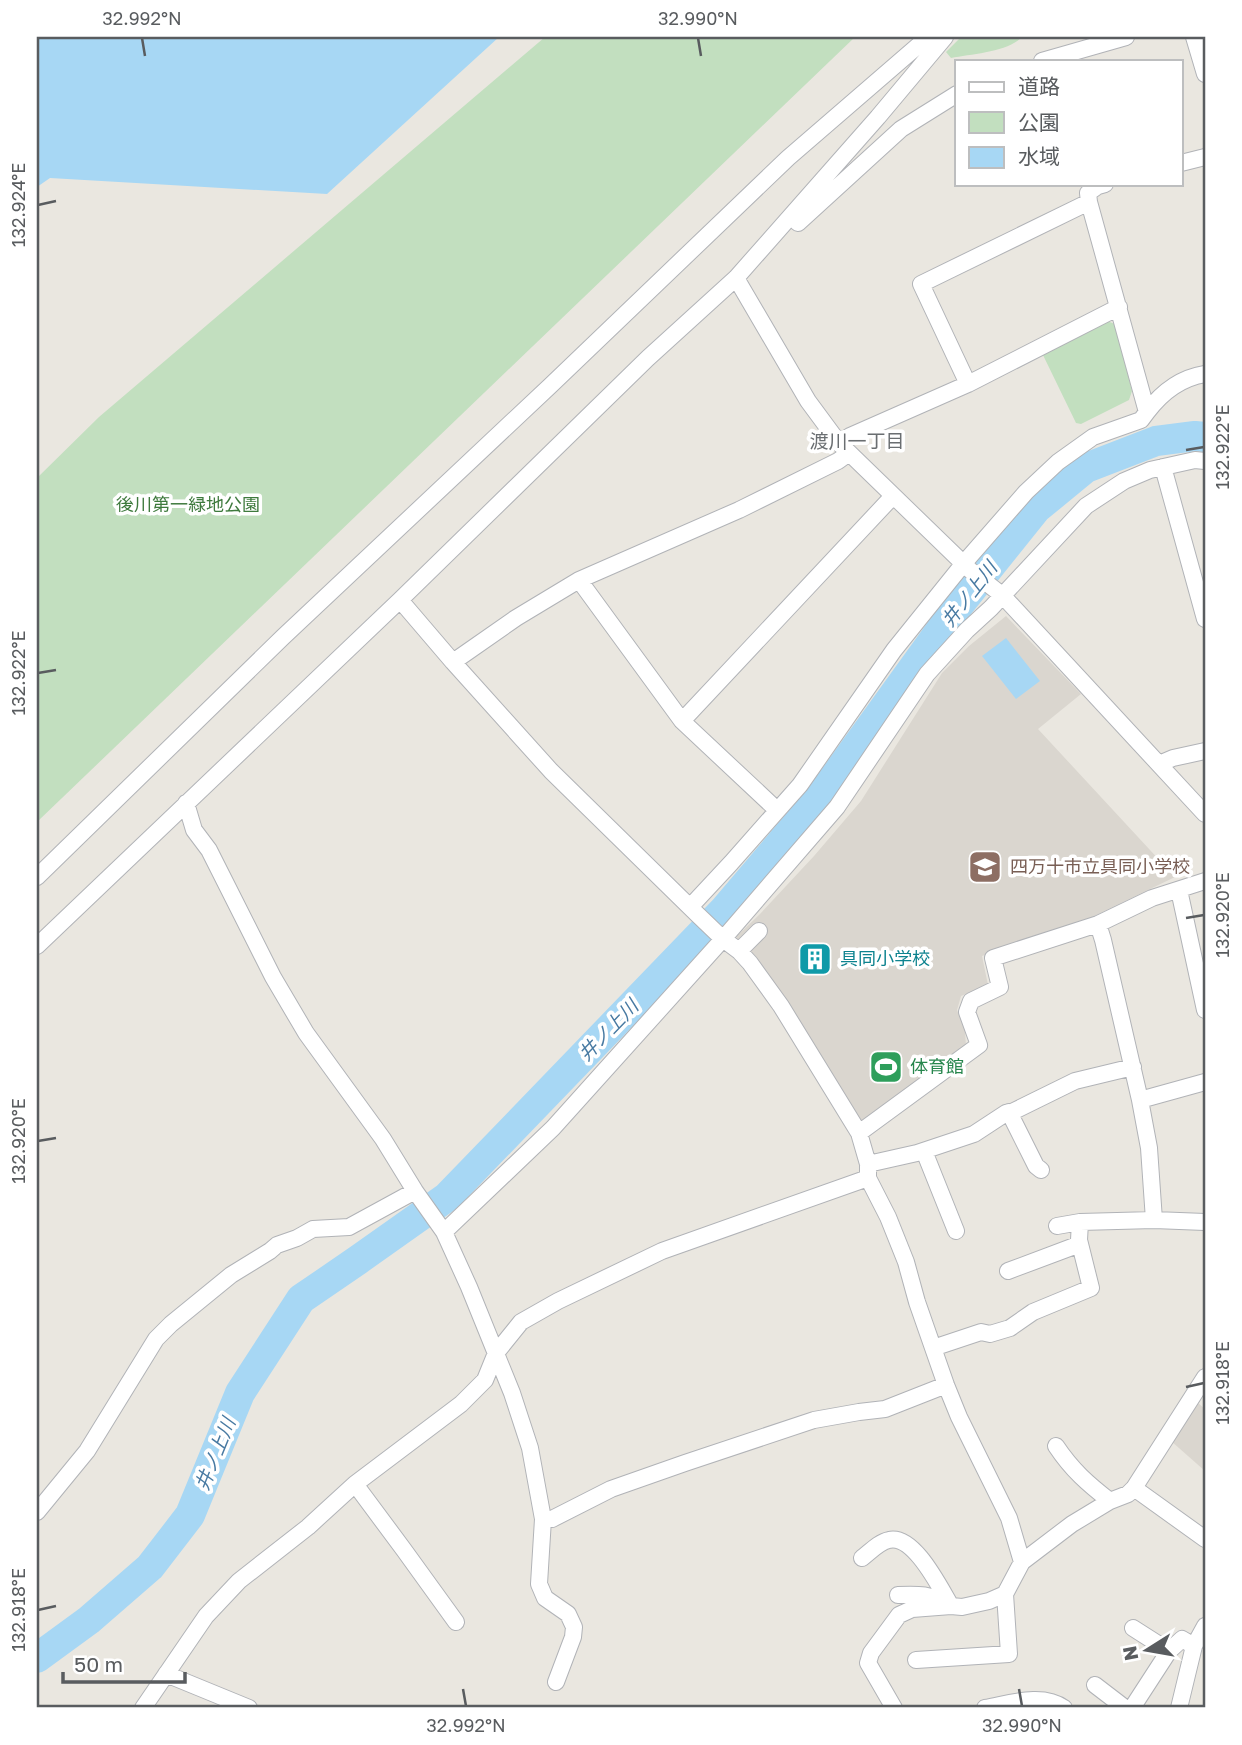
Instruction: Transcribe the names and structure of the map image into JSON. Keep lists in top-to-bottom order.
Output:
{
  "districts": ["渡川一丁目"],
  "water": ["井ノ上川"],
  "parks": ["後川第一緑地公園"],
  "places": {
    "school or university": ["四万十市立具同小学校"],
    "building": ["具同小学校"],
    "sports": ["体育館"]
  },
  "legend": ["道路", "公園", "水域"],
  "scale_bar": "50 m",
  "north": "left",
  "coordinates": [
    "32.992°N",
    "32.990°N",
    "132.924°E",
    "132.922°E",
    "132.920°E",
    "132.918°E"
  ]
}
